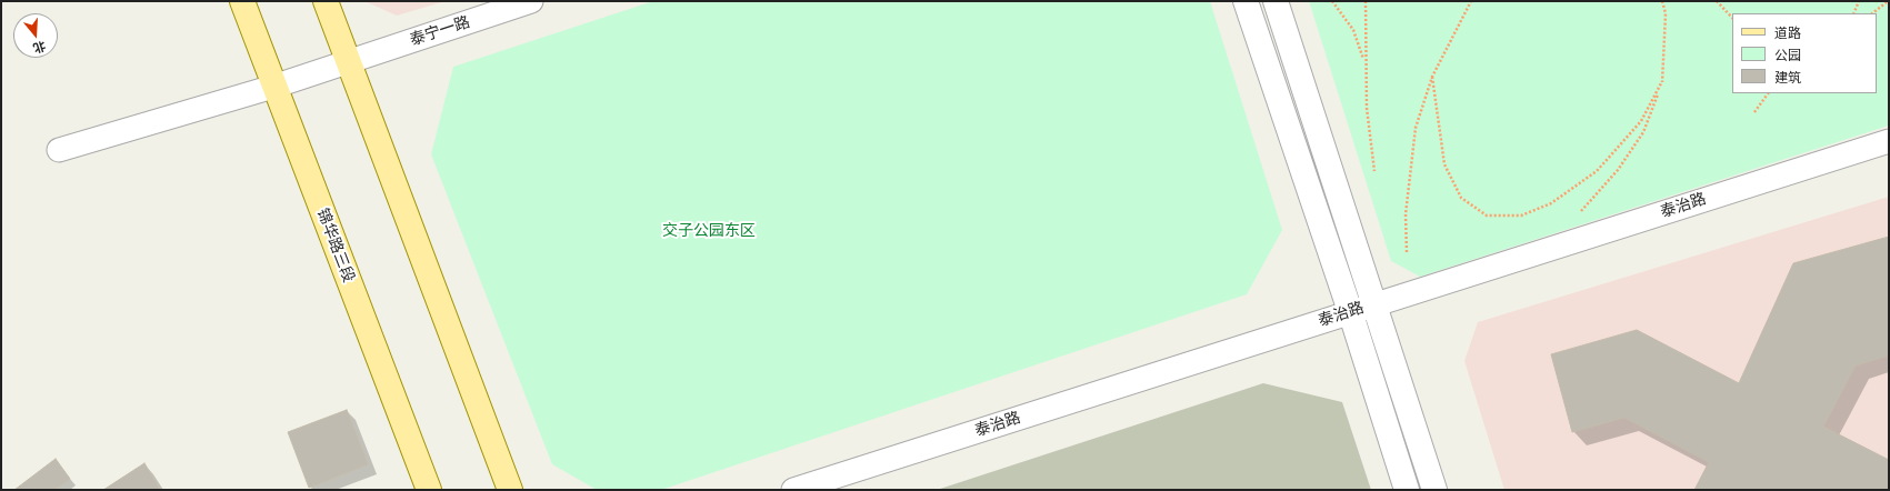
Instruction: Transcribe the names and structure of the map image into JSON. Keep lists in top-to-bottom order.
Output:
{
  "streets": {
    "main road": ["锦华路三段"],
    "street": ["泰宁一路", "泰治路"]
  },
  "crossings": [
    ["泰宁一路", "锦华路三段"]
  ],
  "parks": ["交子公园东区"],
  "legend": ["道路", "公园", "建筑"],
  "north": "bottom"
}
